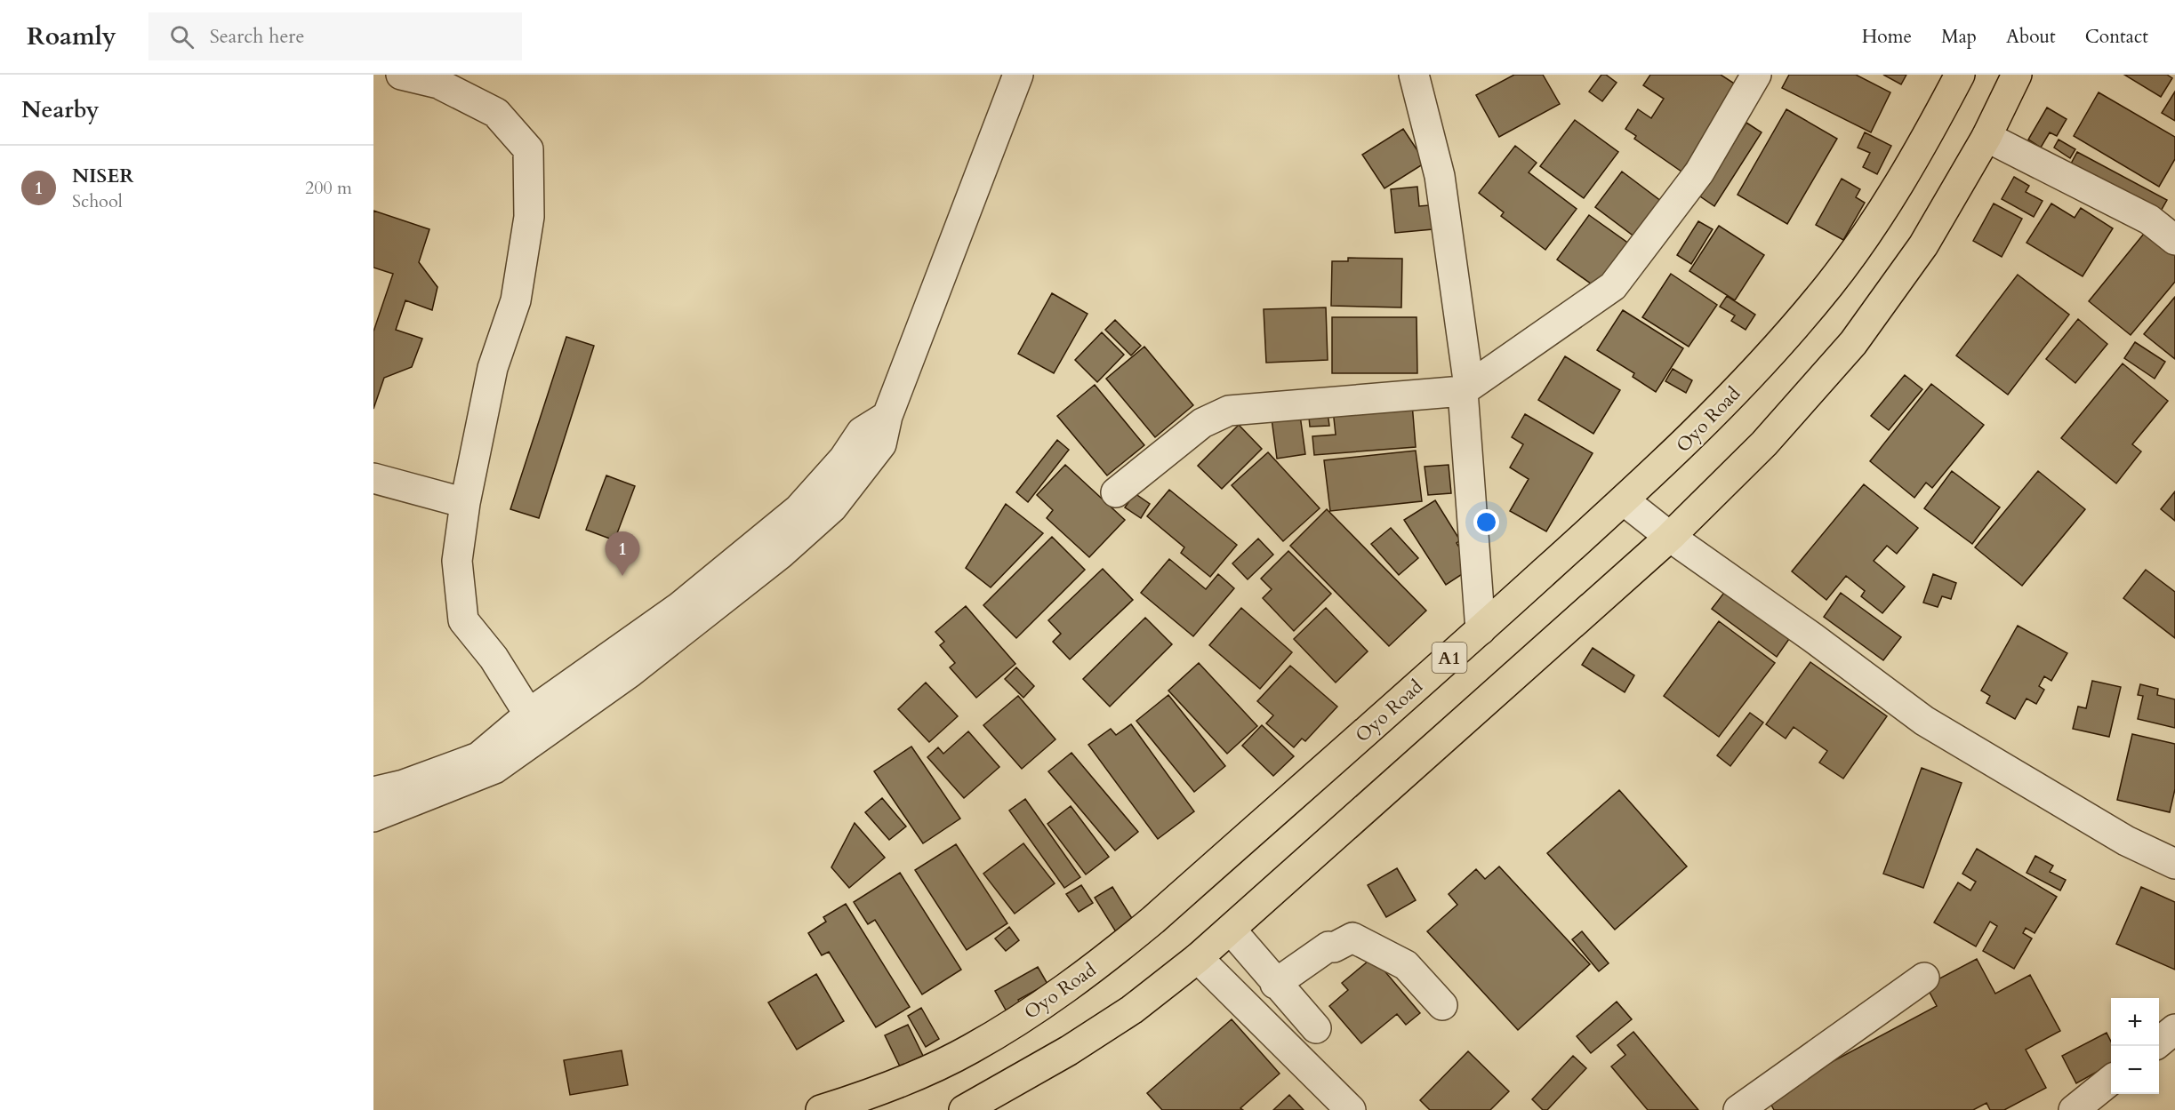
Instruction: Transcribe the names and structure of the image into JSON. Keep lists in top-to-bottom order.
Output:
{
  "streets": {
    "highway": ["Oyo Road", "A1"]
  },
  "page": {
    "header": "Roamly",
    "search": "Search here",
    "nav": [
      "Home",
      "Map",
      "About",
      "Contact"
    ],
    "heading": "Nearby",
    "list": [
      {
        "mark": "1",
        "name": "NISER",
        "note": "School",
        "value": "200 m"
      }
    ],
    "pins": "1",
    "map_buttons": ["+", "−"]
  }
}
